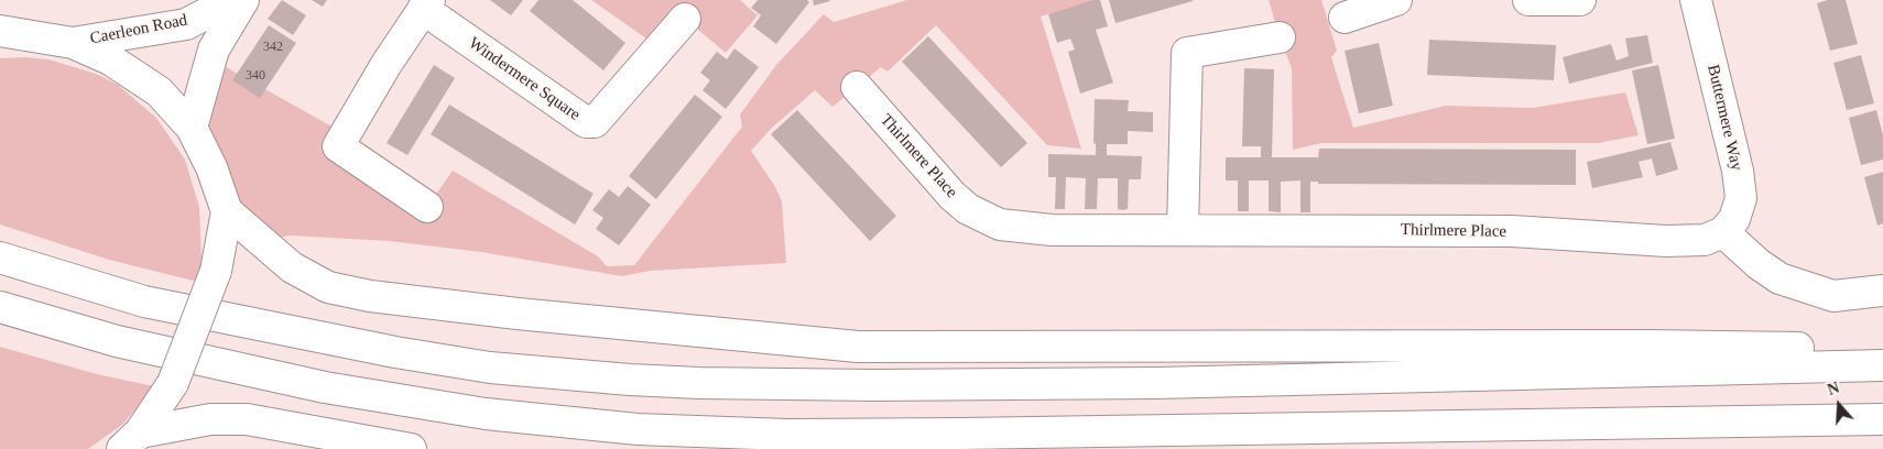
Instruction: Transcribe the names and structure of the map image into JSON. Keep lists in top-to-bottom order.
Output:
{
  "streets": {
    "main road": [
      "Caerleon Road",
      "Windermere Square",
      "Buttermere Way",
      "Thirlmere Place"
    ]
  },
  "crossings": [
    ["Buttermere Way", "Thirlmere Place"]
  ],
  "house_numbers": ["342", "340"],
  "north": "top"
}
